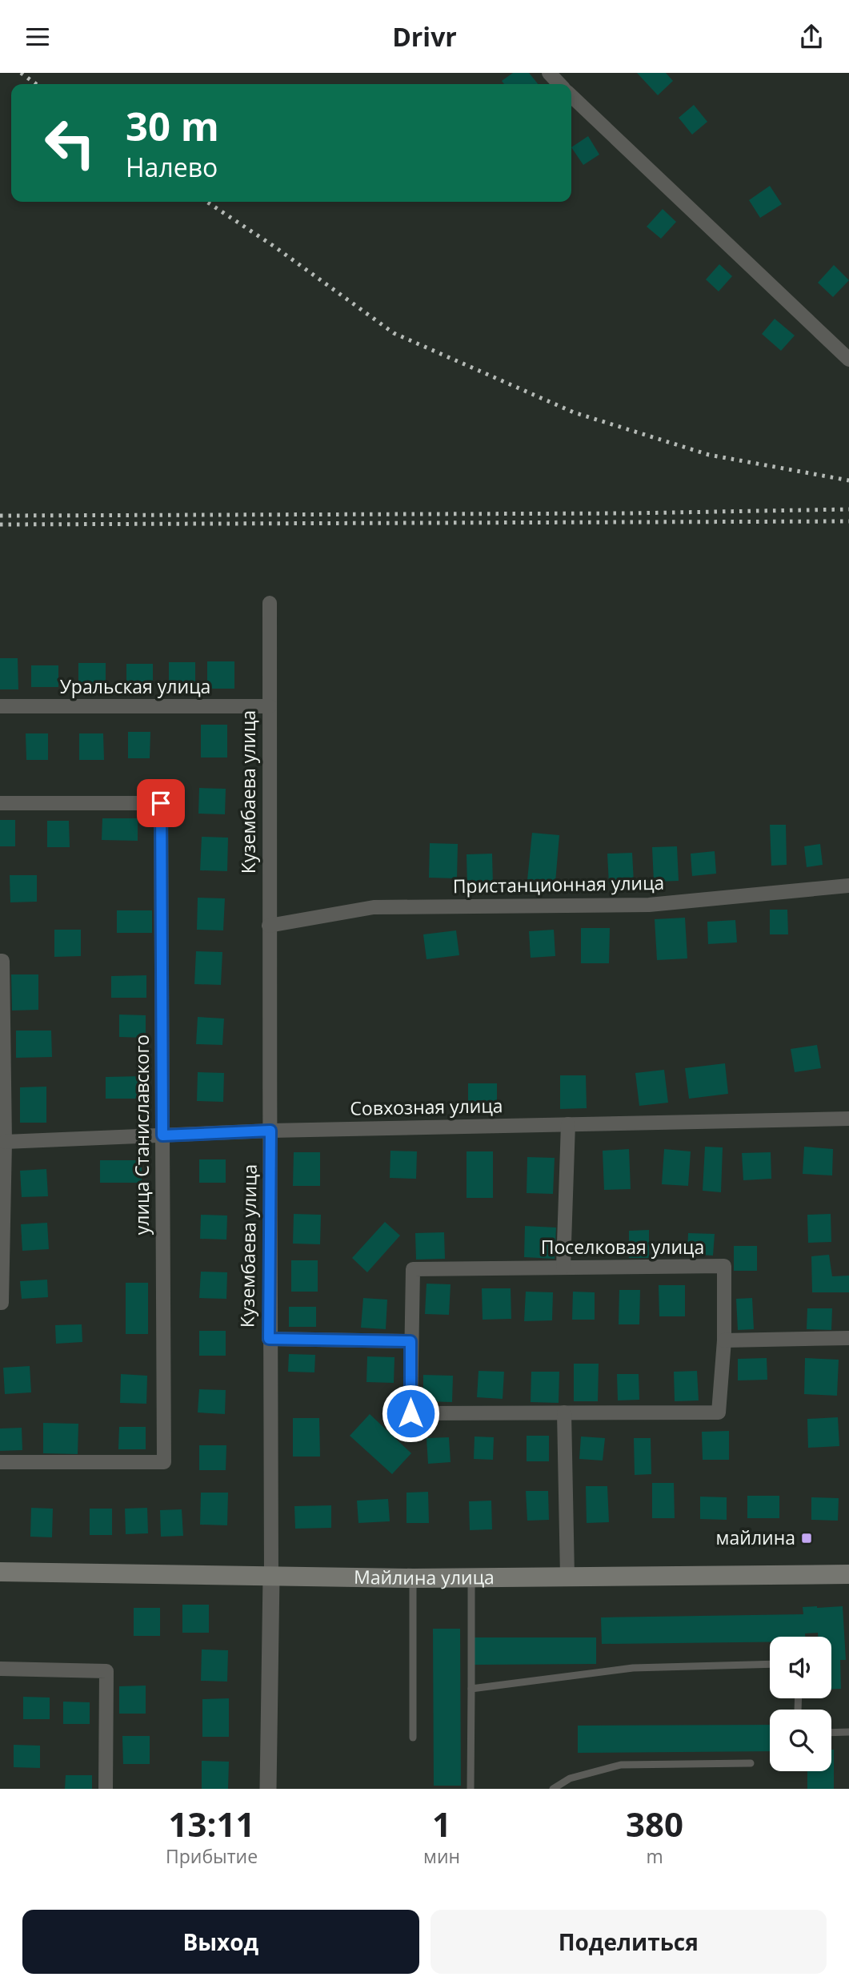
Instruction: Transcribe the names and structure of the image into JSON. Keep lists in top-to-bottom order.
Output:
{
  "streets": {
    "main road": ["Майлина улица"],
    "street": [
      "Уральская улица",
      "Кузембаева улица",
      "Пристанционная улица",
      "Совхозная улица",
      "улица Станиславского",
      "Поселковая улица"
    ]
  },
  "crossings": [
    ["Уральская улица", "Кузембаева улица"],
    ["Кузембаева улица", "Пристанционная улица"],
    ["Кузембаева улица", "Совхозная улица"],
    ["Кузембаева улица", "Майлина улица"],
    ["Совхозная улица", "улица Станиславского"]
  ],
  "places": {
    "transit": ["майлина"]
  },
  "page": {
    "header": "Drivr",
    "turn": ["30 m", "Налево"],
    "eta": [
      "13:11",
      "Прибытие",
      "1",
      "мин",
      "380",
      "m"
    ],
    "buttons": ["Выход", "Поделиться"]
  }
}
